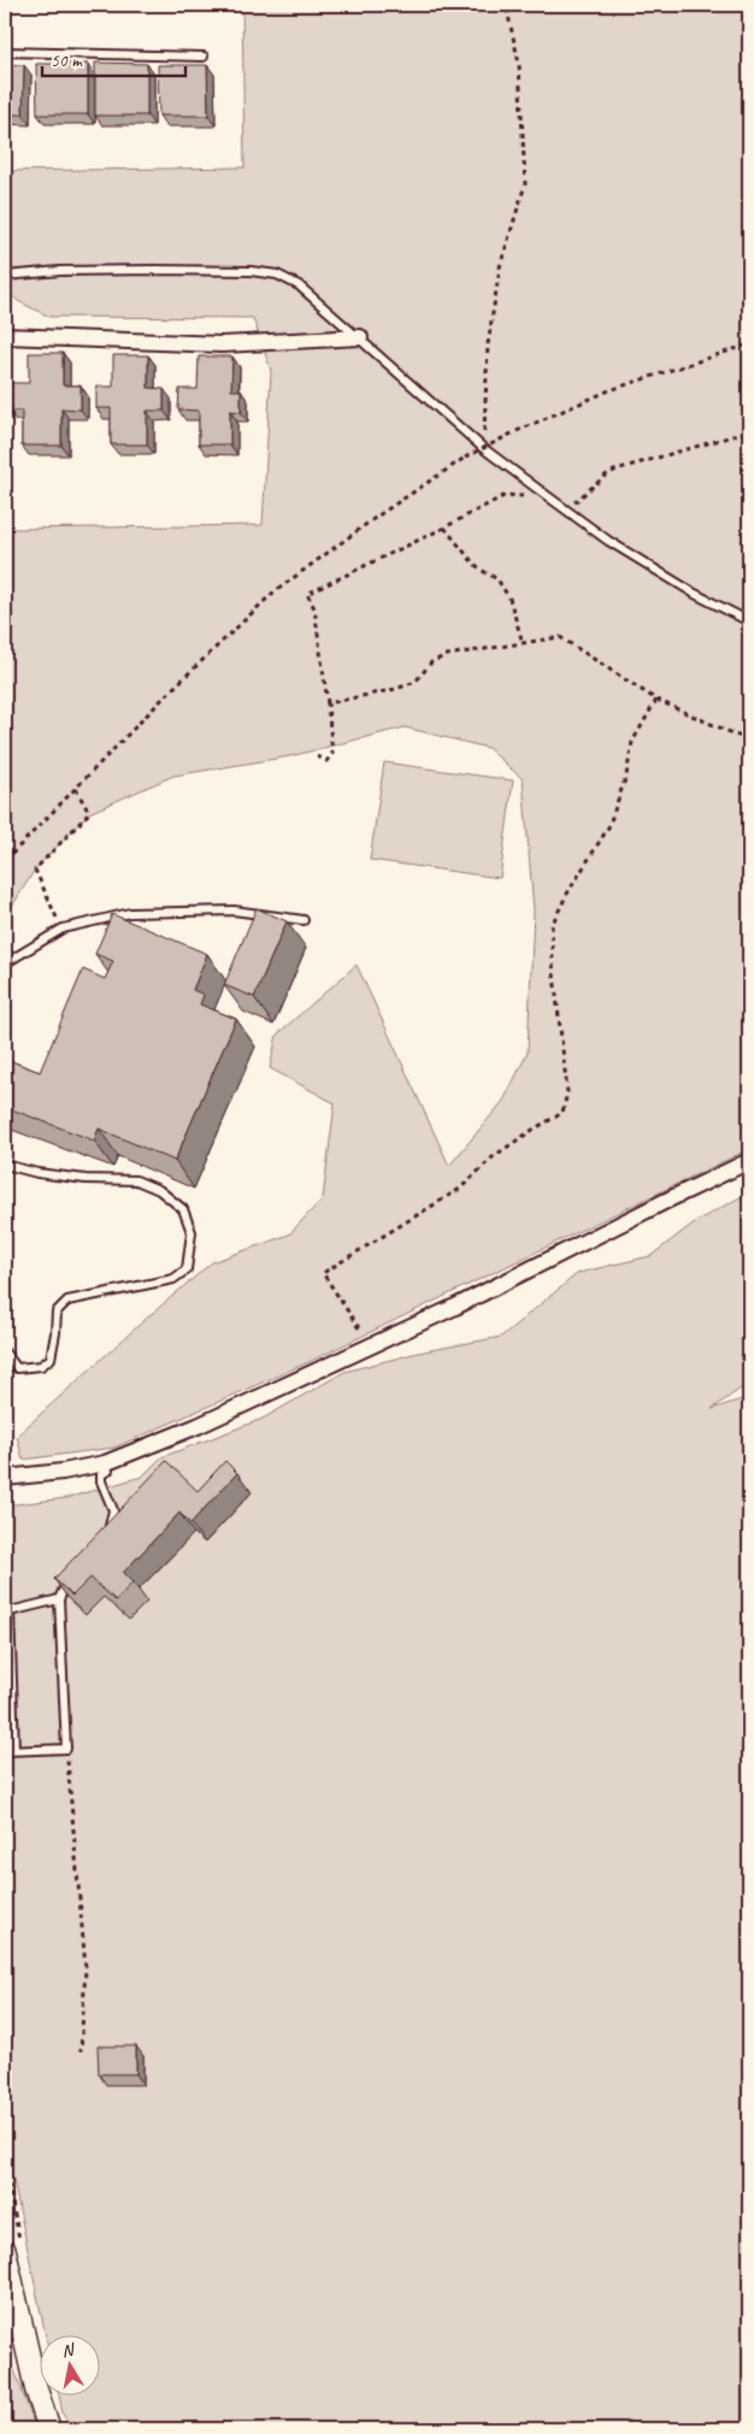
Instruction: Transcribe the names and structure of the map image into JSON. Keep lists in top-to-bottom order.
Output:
{
  "scale_bar": "50 m",
  "north": "top"
}
